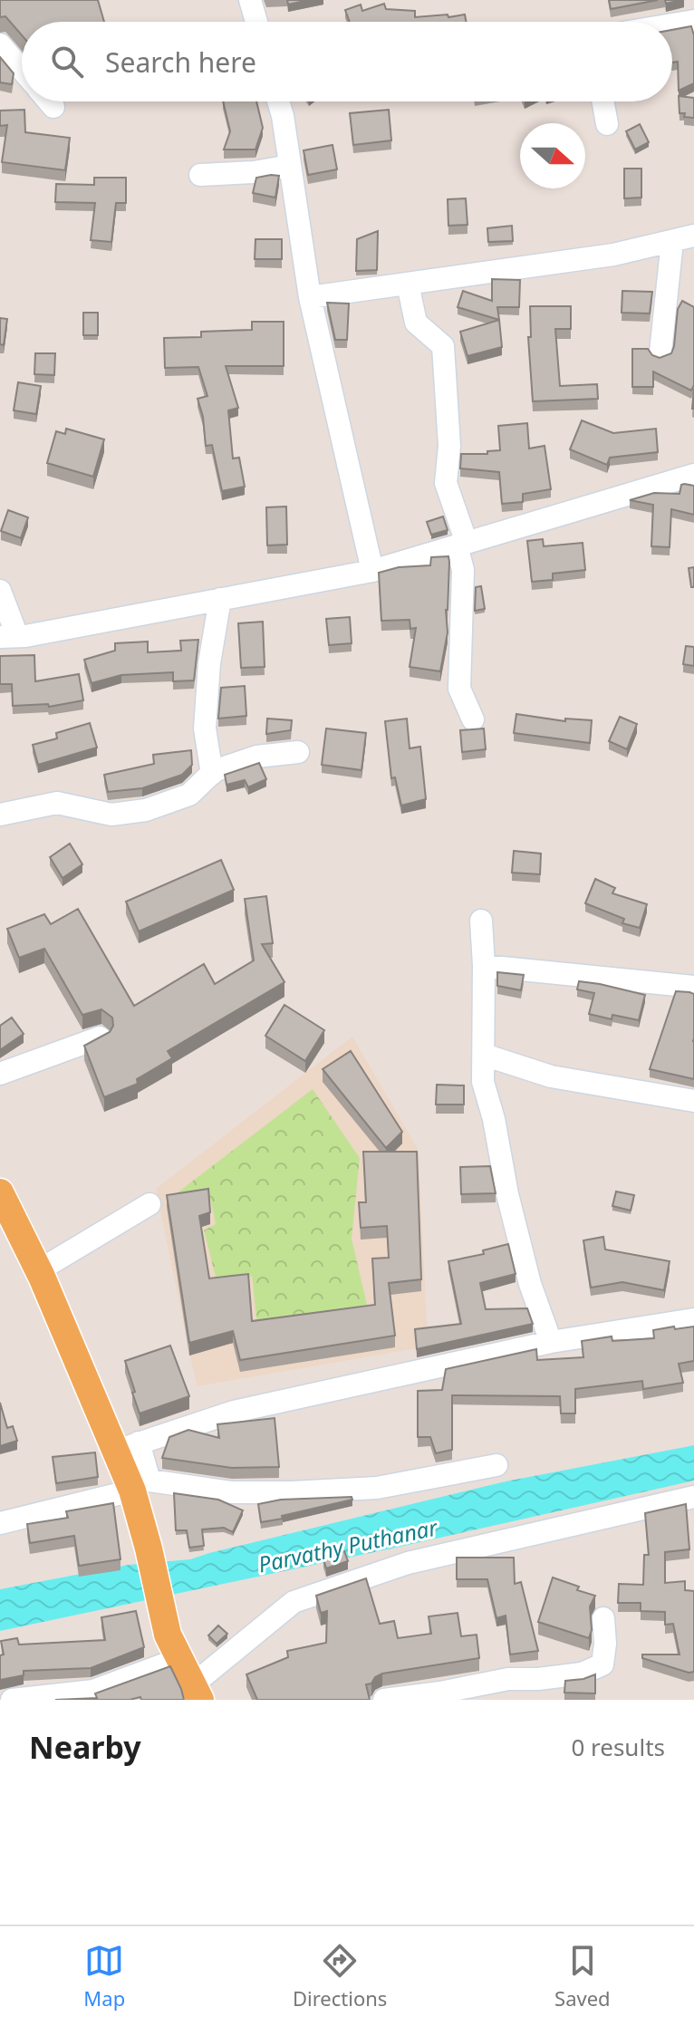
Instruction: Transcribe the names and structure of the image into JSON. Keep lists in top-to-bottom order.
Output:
{
  "water": ["Parvathy Puthanar"],
  "north": "right",
  "page": {
    "search": "Search here",
    "heading": ["Nearby", "0 results"],
    "nav": ["Map", "Directions", "Saved"]
  }
}
